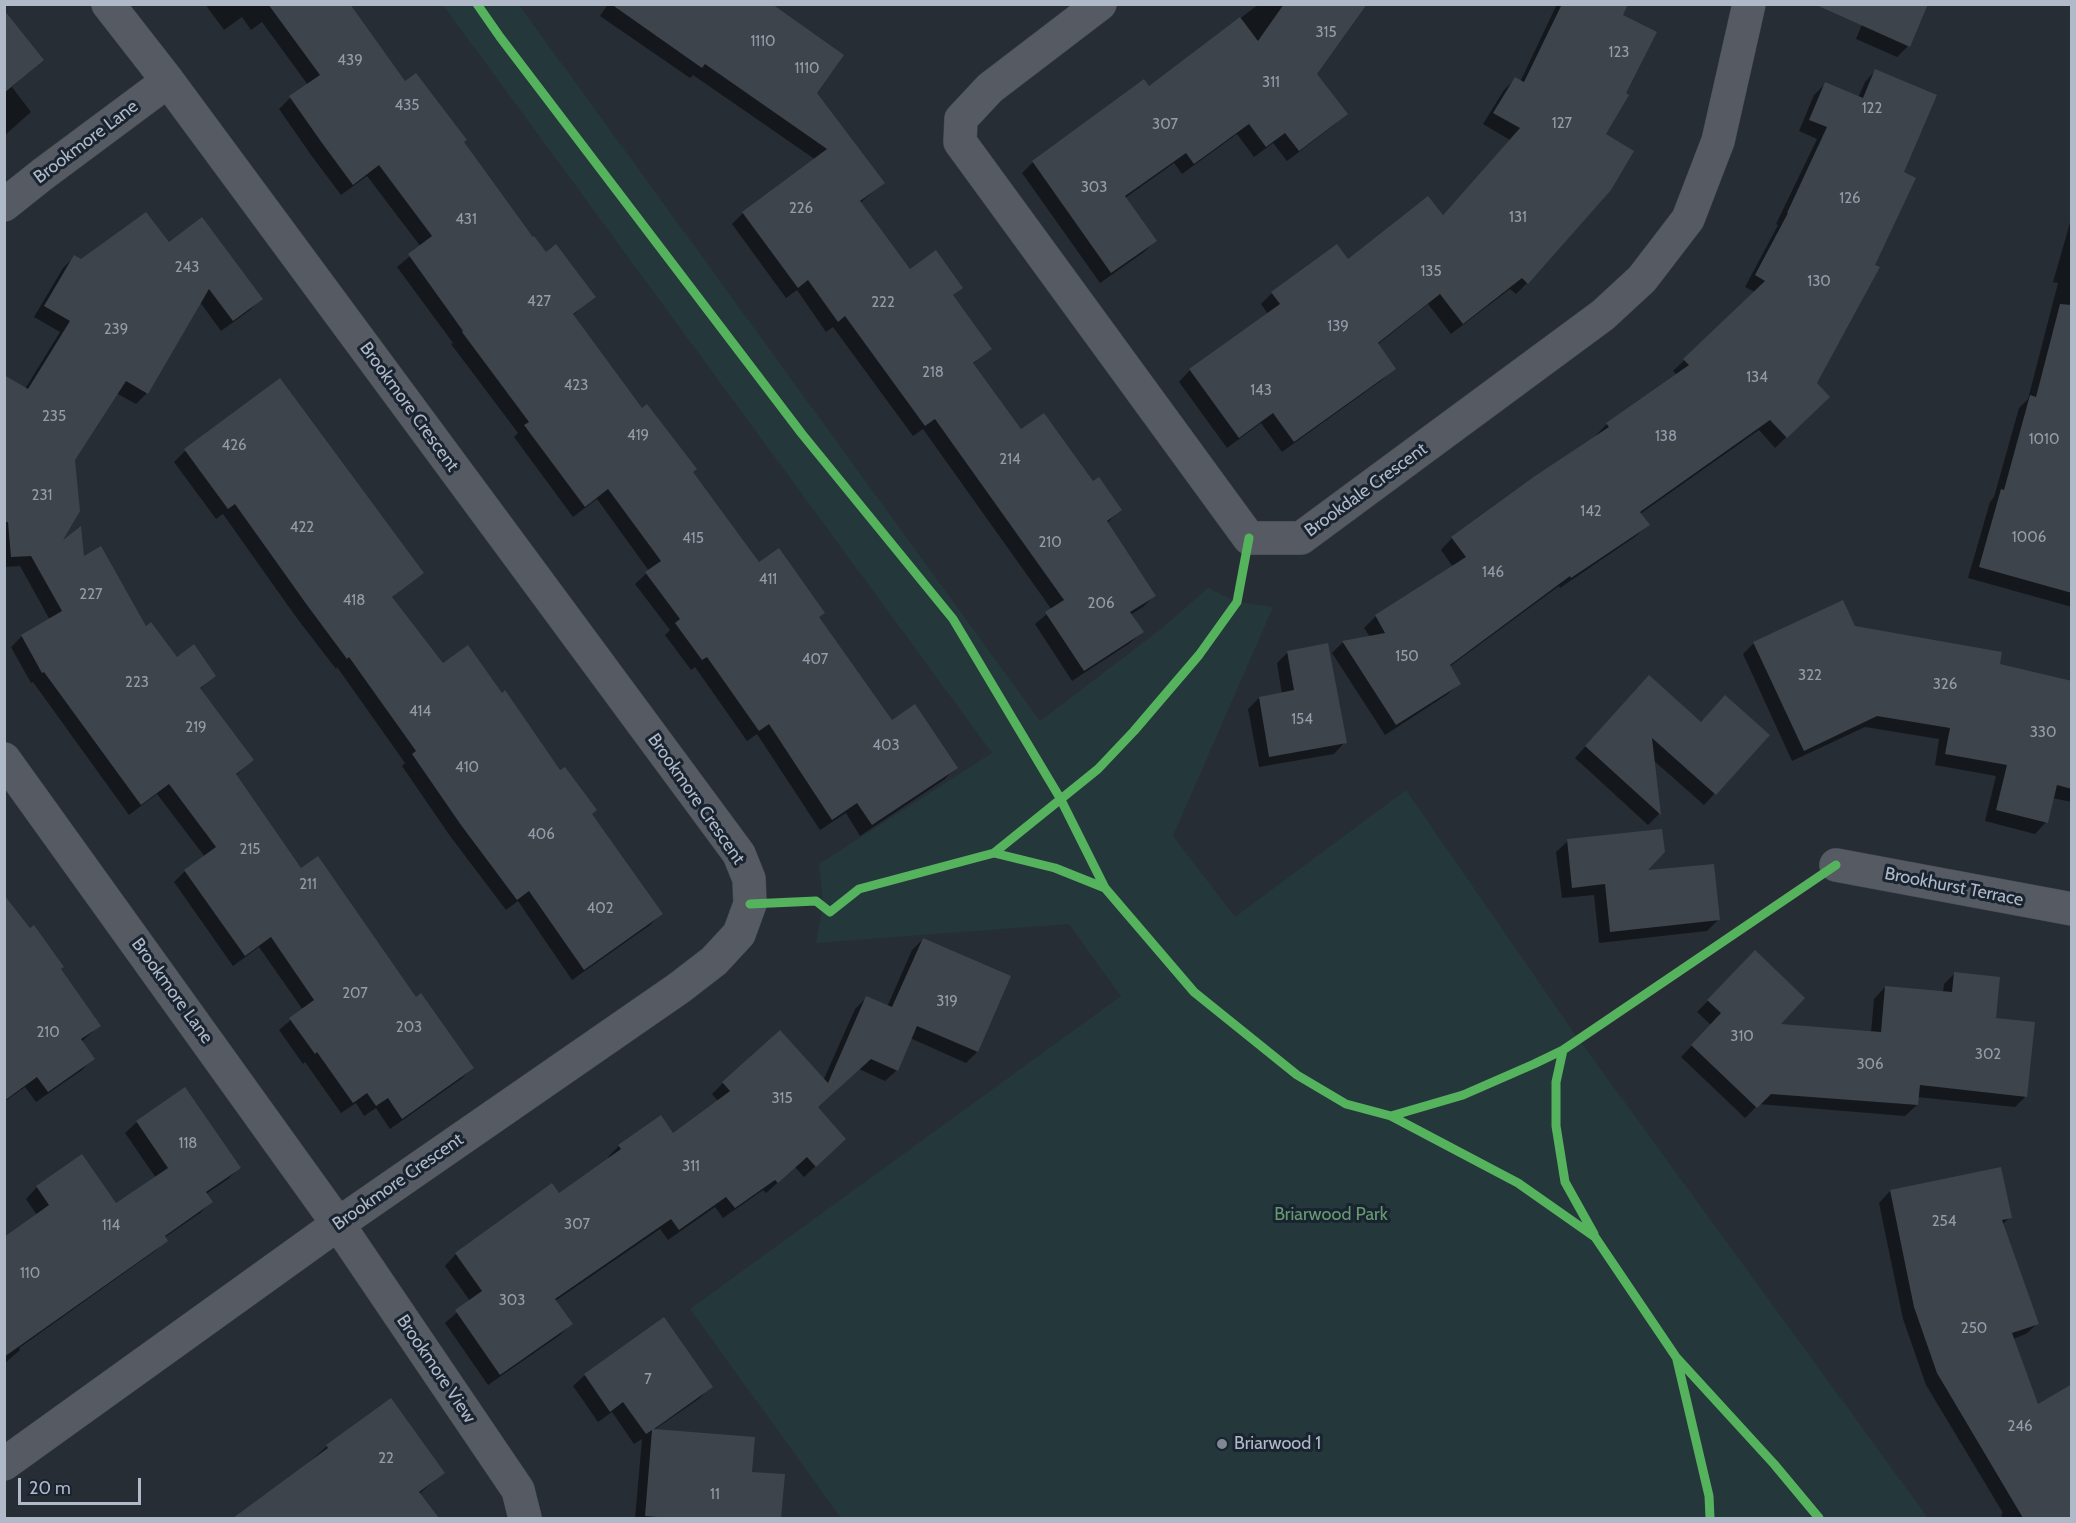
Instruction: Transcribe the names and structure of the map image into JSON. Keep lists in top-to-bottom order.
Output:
{
  "streets": {
    "street": [
      "Brookmore Lane",
      "Brookmore Crescent",
      "Brookdale Crescent",
      "Brookhurst Terrace",
      "Brookmore View"
    ]
  },
  "crossings": [
    ["Brookmore Lane", "Brookmore Crescent"],
    ["Brookmore Lane", "Brookmore View"],
    ["Brookmore Crescent", "Brookmore View"]
  ],
  "parks": ["Briarwood Park"],
  "places": ["Briarwood 1"],
  "house_numbers": [
    "315",
    "1110",
    "123",
    "439",
    "1110",
    "311",
    "435",
    "122",
    "127",
    "307",
    "303",
    "126",
    "226",
    "131",
    "431",
    "243",
    "135",
    "130",
    "427",
    "222",
    "139",
    "239",
    "218",
    "134",
    "423",
    "143",
    "235",
    "419",
    "138",
    "1010",
    "426",
    "214",
    "231",
    "142",
    "422",
    "1006",
    "415",
    "210",
    "146",
    "411",
    "227",
    "418",
    "206",
    "150",
    "407",
    "322",
    "223",
    "326",
    "414",
    "154",
    "219",
    "330",
    "403",
    "410",
    "406",
    "215",
    "211",
    "402",
    "207",
    "319",
    "203",
    "210",
    "310",
    "302",
    "306",
    "315",
    "118",
    "311",
    "254",
    "307",
    "114",
    "110",
    "303",
    "250",
    "7",
    "246",
    "22",
    "11"
  ],
  "scale_bar": "20 m"
}
